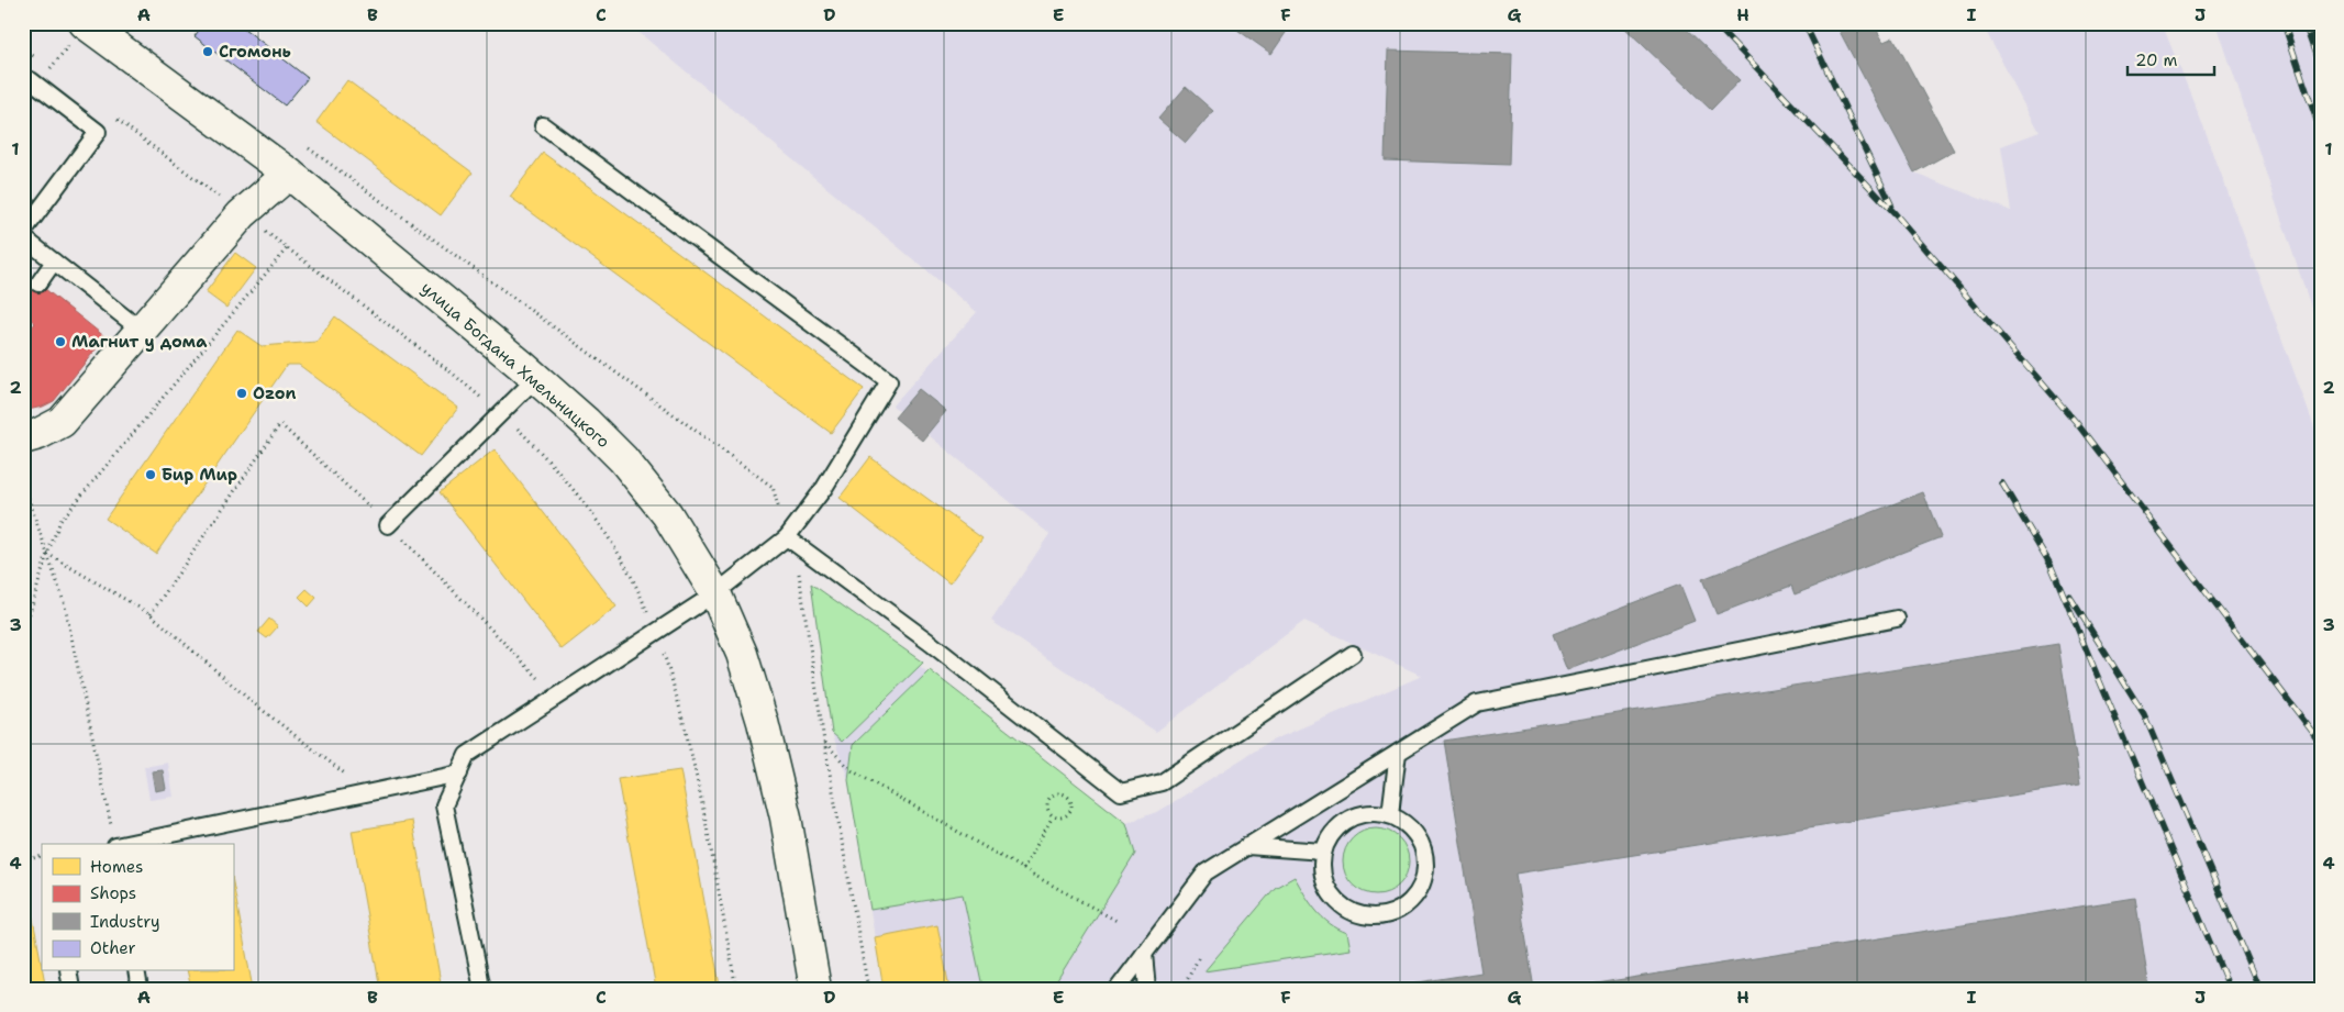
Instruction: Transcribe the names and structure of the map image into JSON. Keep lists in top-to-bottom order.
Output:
{
  "streets": {
    "main road": ["улица Богдана Хмельницкого"]
  },
  "places": [
    "Сгомонь",
    "Магнит у дома",
    "Ozon",
    "Бир Мир"
  ],
  "legend": [
    "Homes",
    "Shops",
    "Industry",
    "Other"
  ],
  "scale_bar": "20 m",
  "grid": {
    "columns": [
      "A",
      "B",
      "C",
      "D",
      "E",
      "F",
      "G",
      "H",
      "I",
      "J"
    ],
    "rows": [
      "1",
      "2",
      "3",
      "4"
    ]
  }
}
